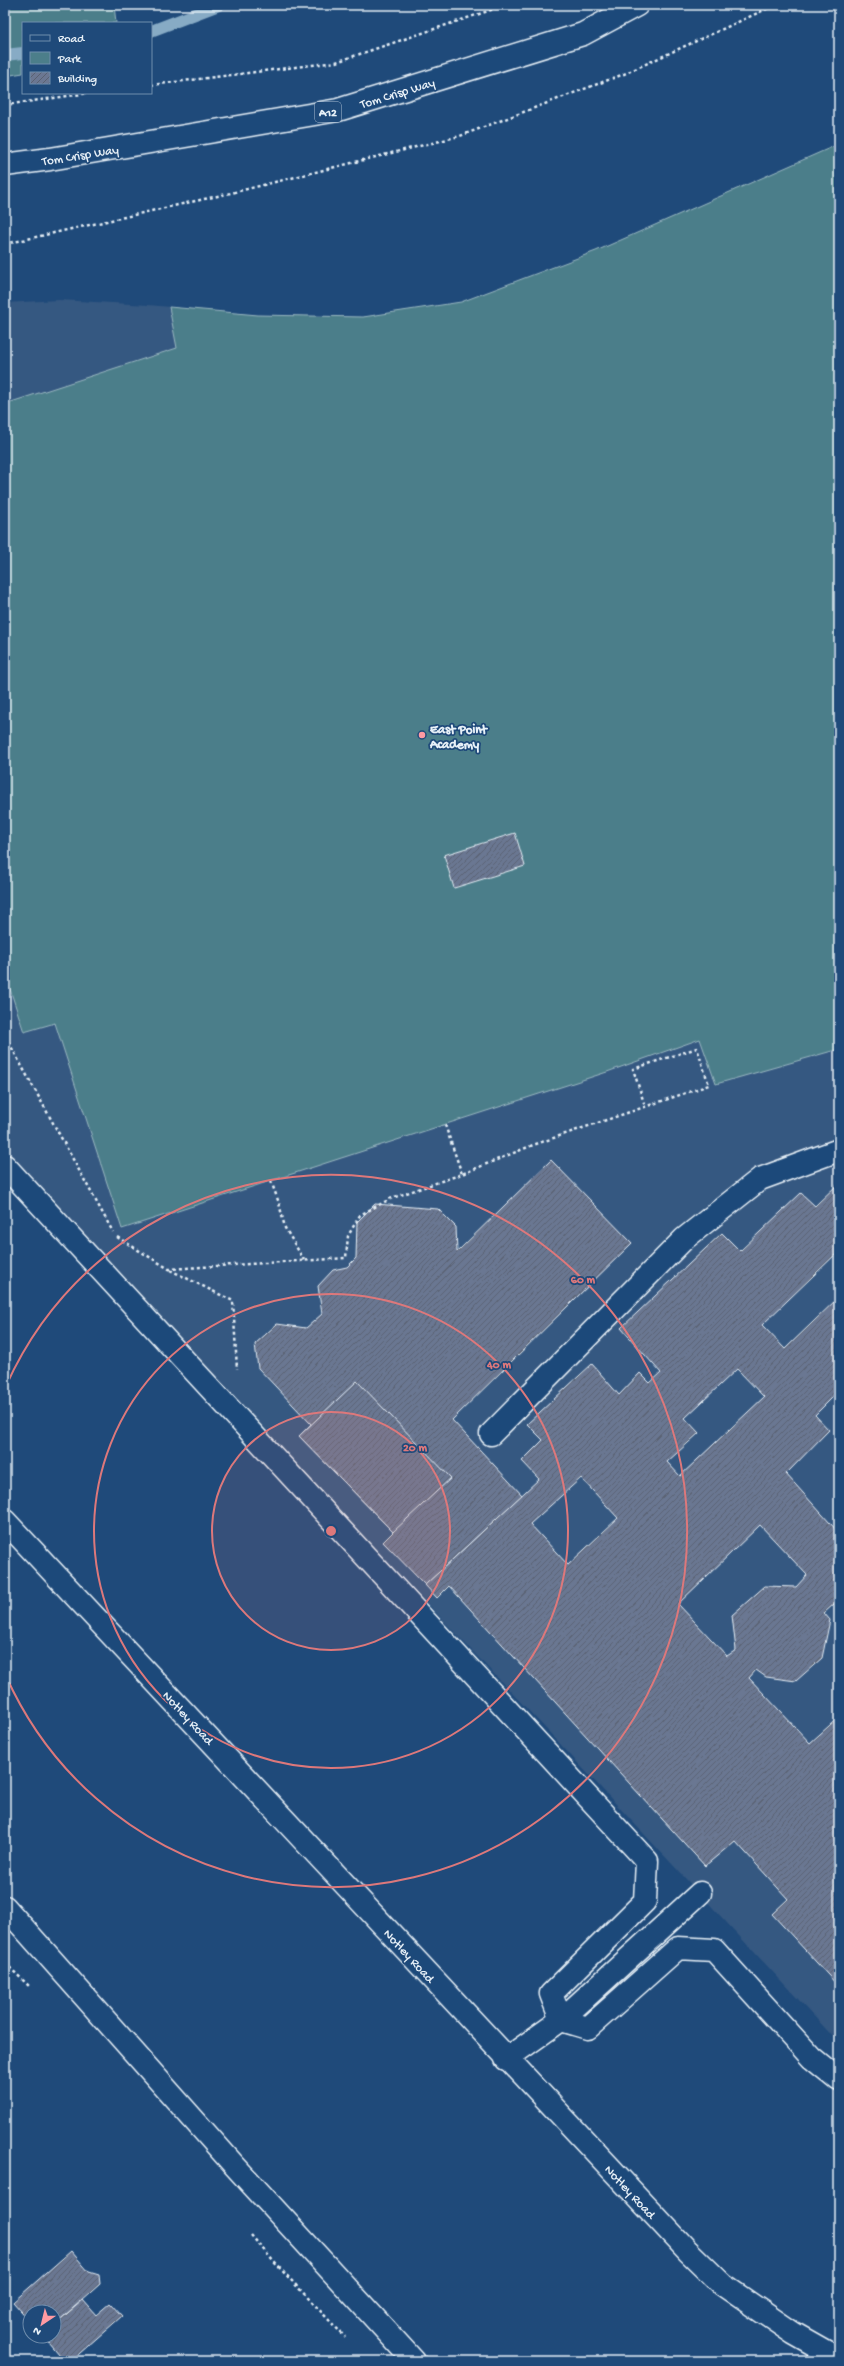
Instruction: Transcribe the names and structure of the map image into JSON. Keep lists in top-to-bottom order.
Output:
{
  "streets": {
    "main road": ["Tom Crisp Way", "A12", "Notley Road"]
  },
  "places": ["East Point Academy"],
  "legend": ["Road", "Park", "Building"],
  "north": "bottom left",
  "rings": ["60 m", "40 m", "20 m"]
}
